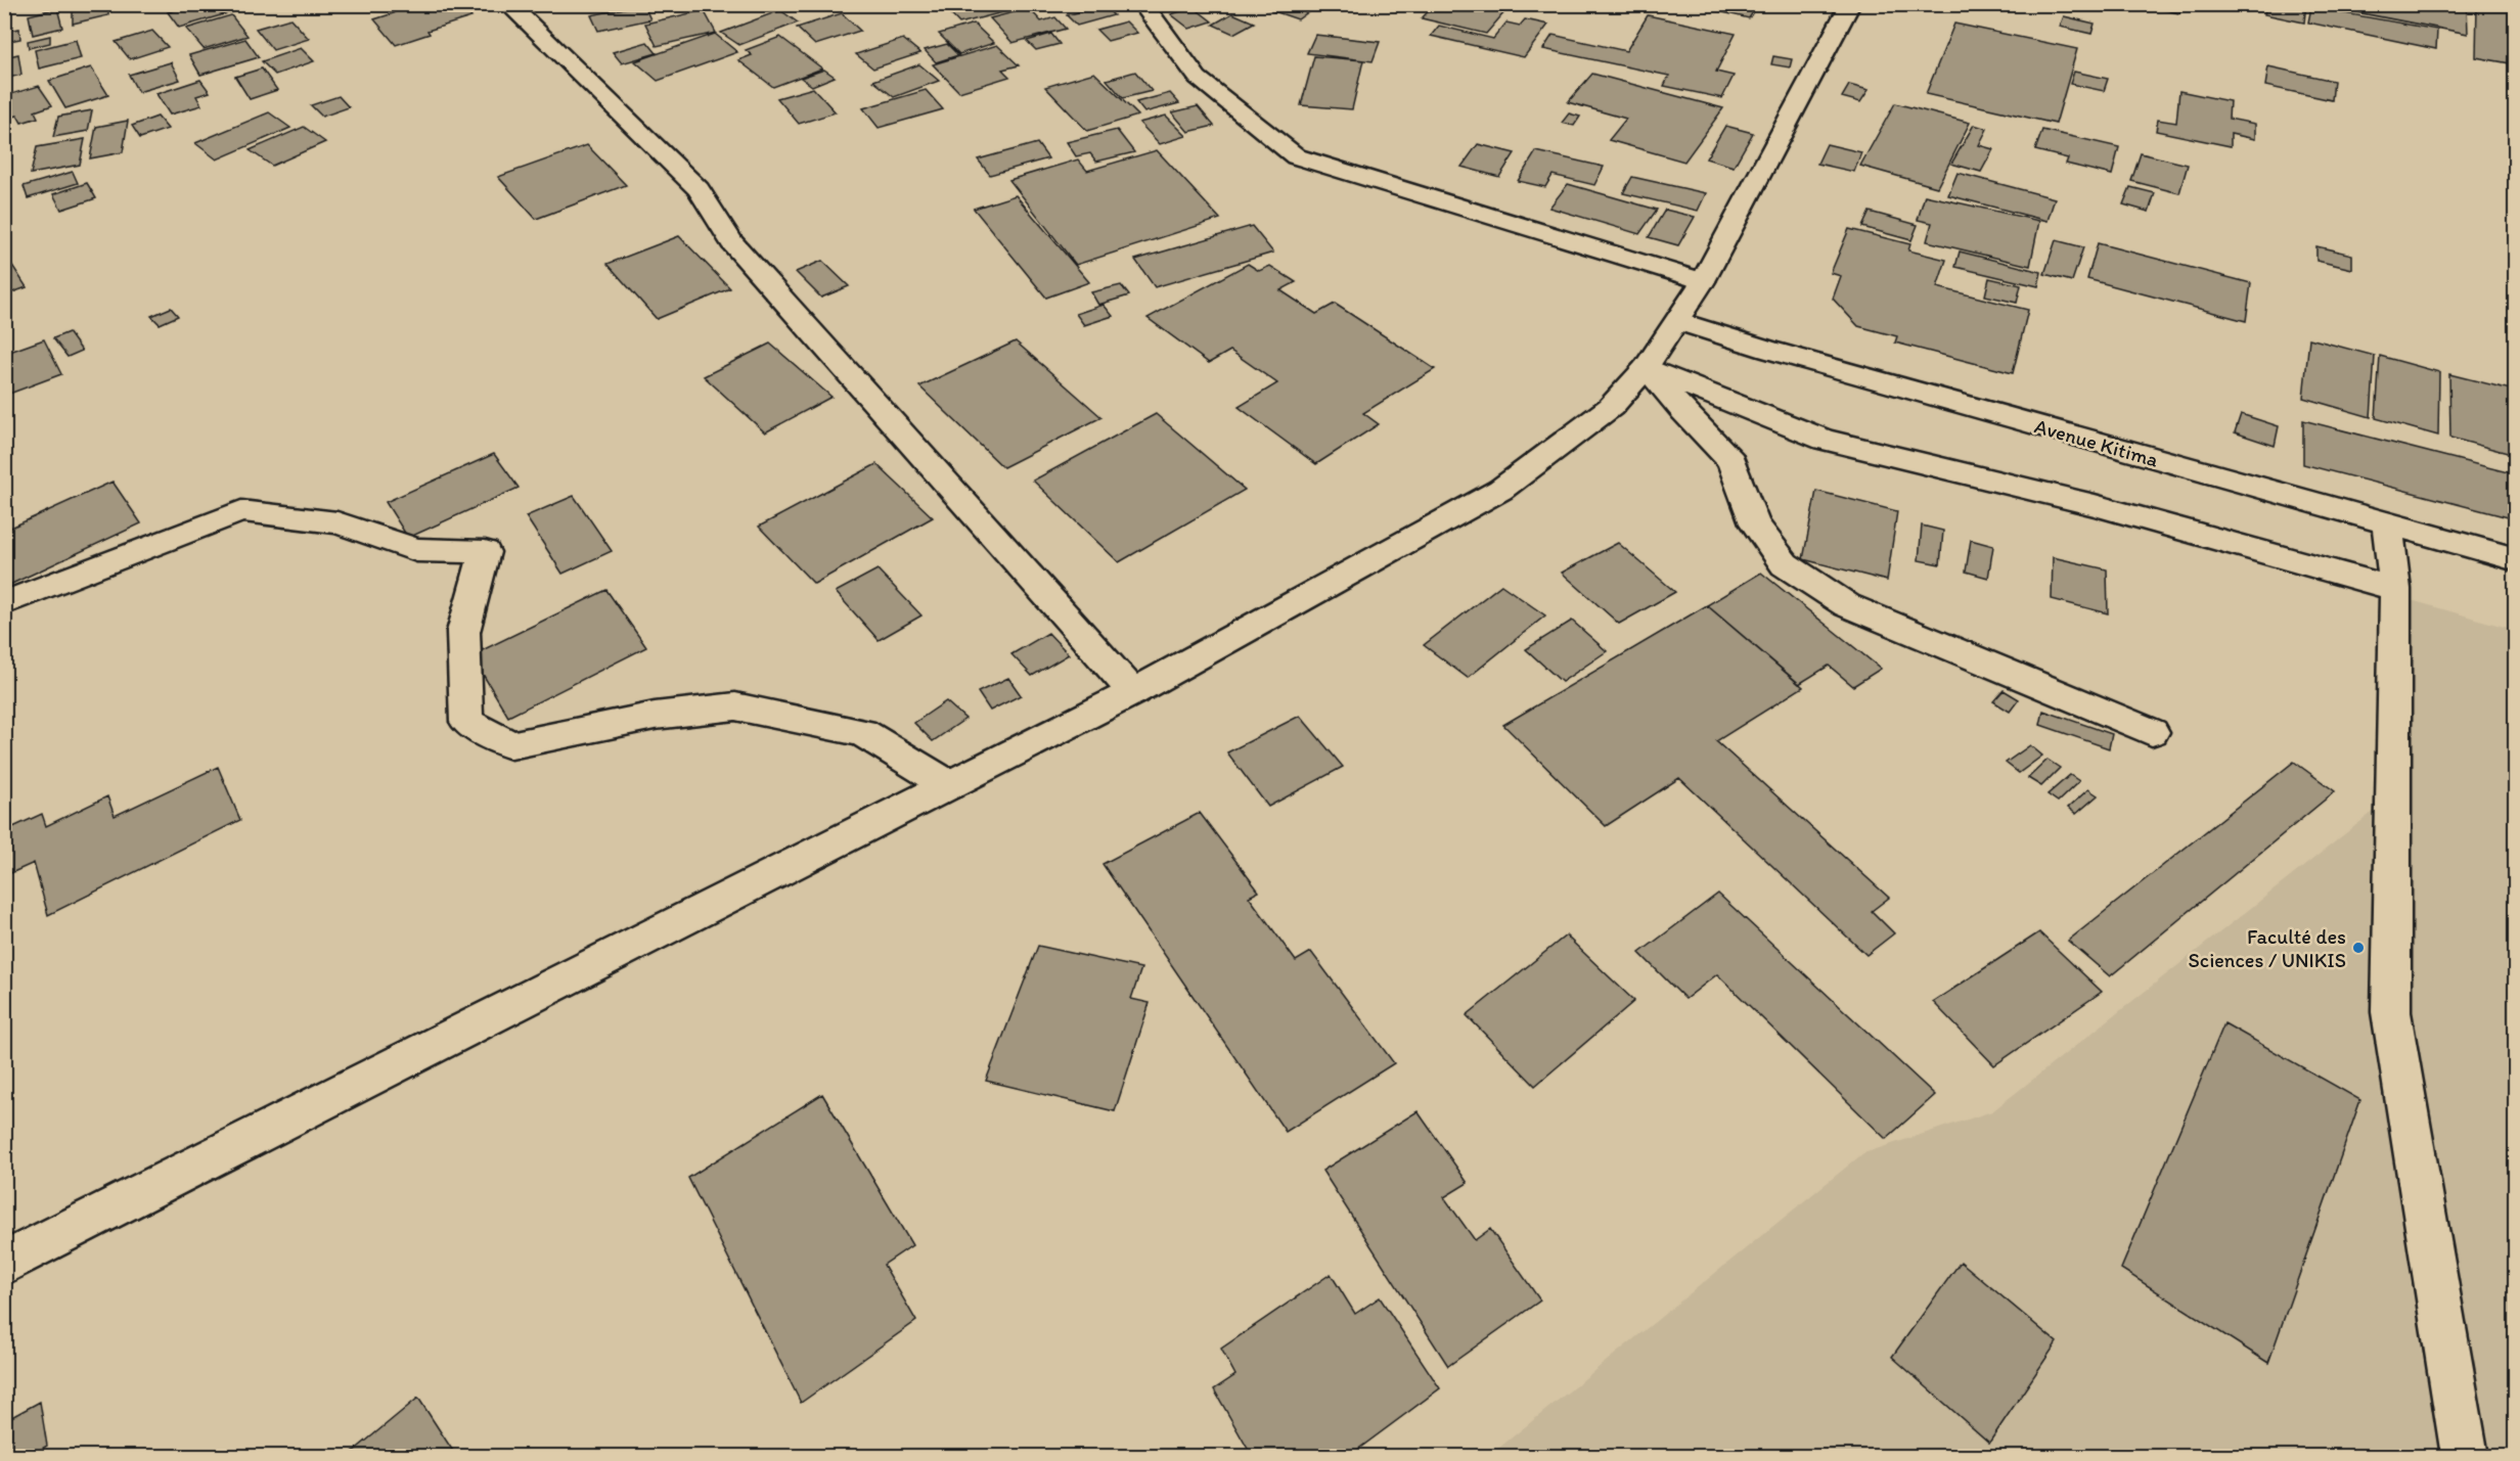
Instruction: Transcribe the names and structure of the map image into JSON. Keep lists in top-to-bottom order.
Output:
{
  "streets": {
    "street": ["Avenue Kitima"]
  },
  "places": ["Faculté des Sciences / UNIKIS"]
}
